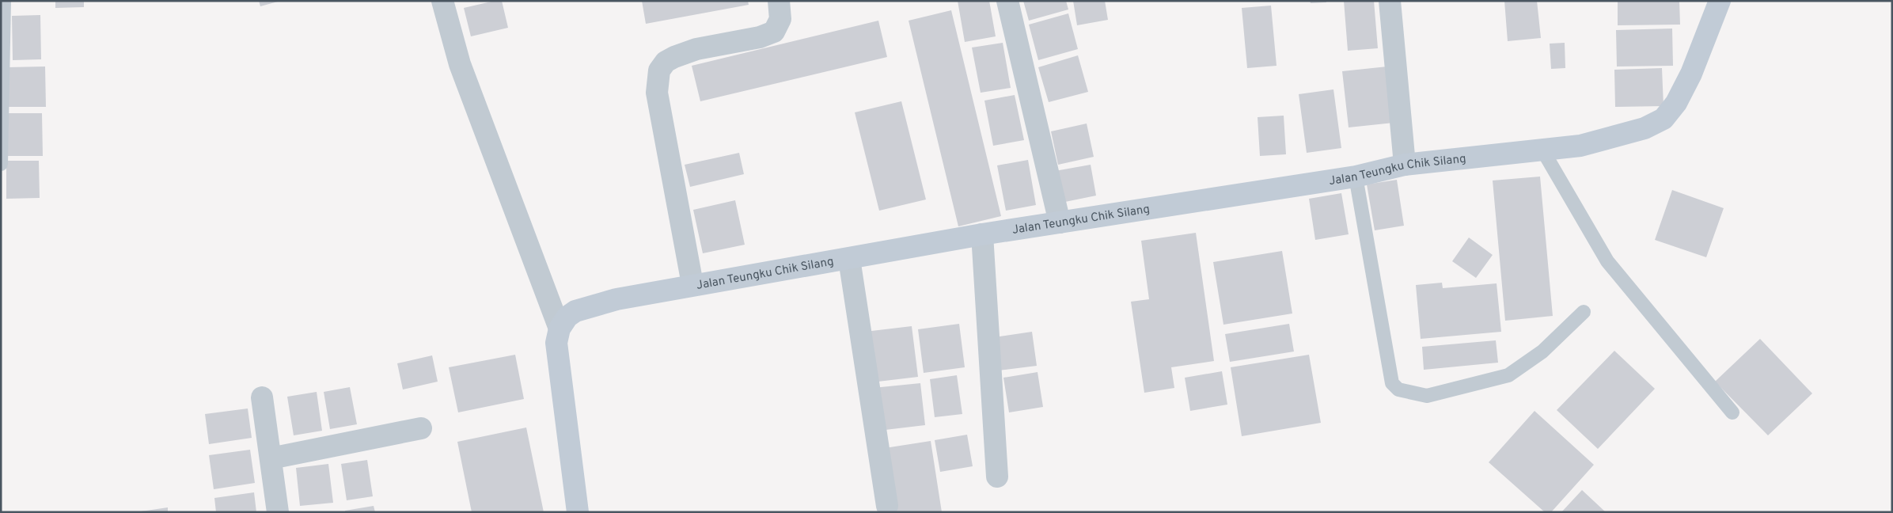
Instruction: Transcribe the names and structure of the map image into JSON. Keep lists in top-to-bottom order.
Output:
{
  "streets": {
    "street": ["Jalan Teungku Chik Silang"]
  }
}
